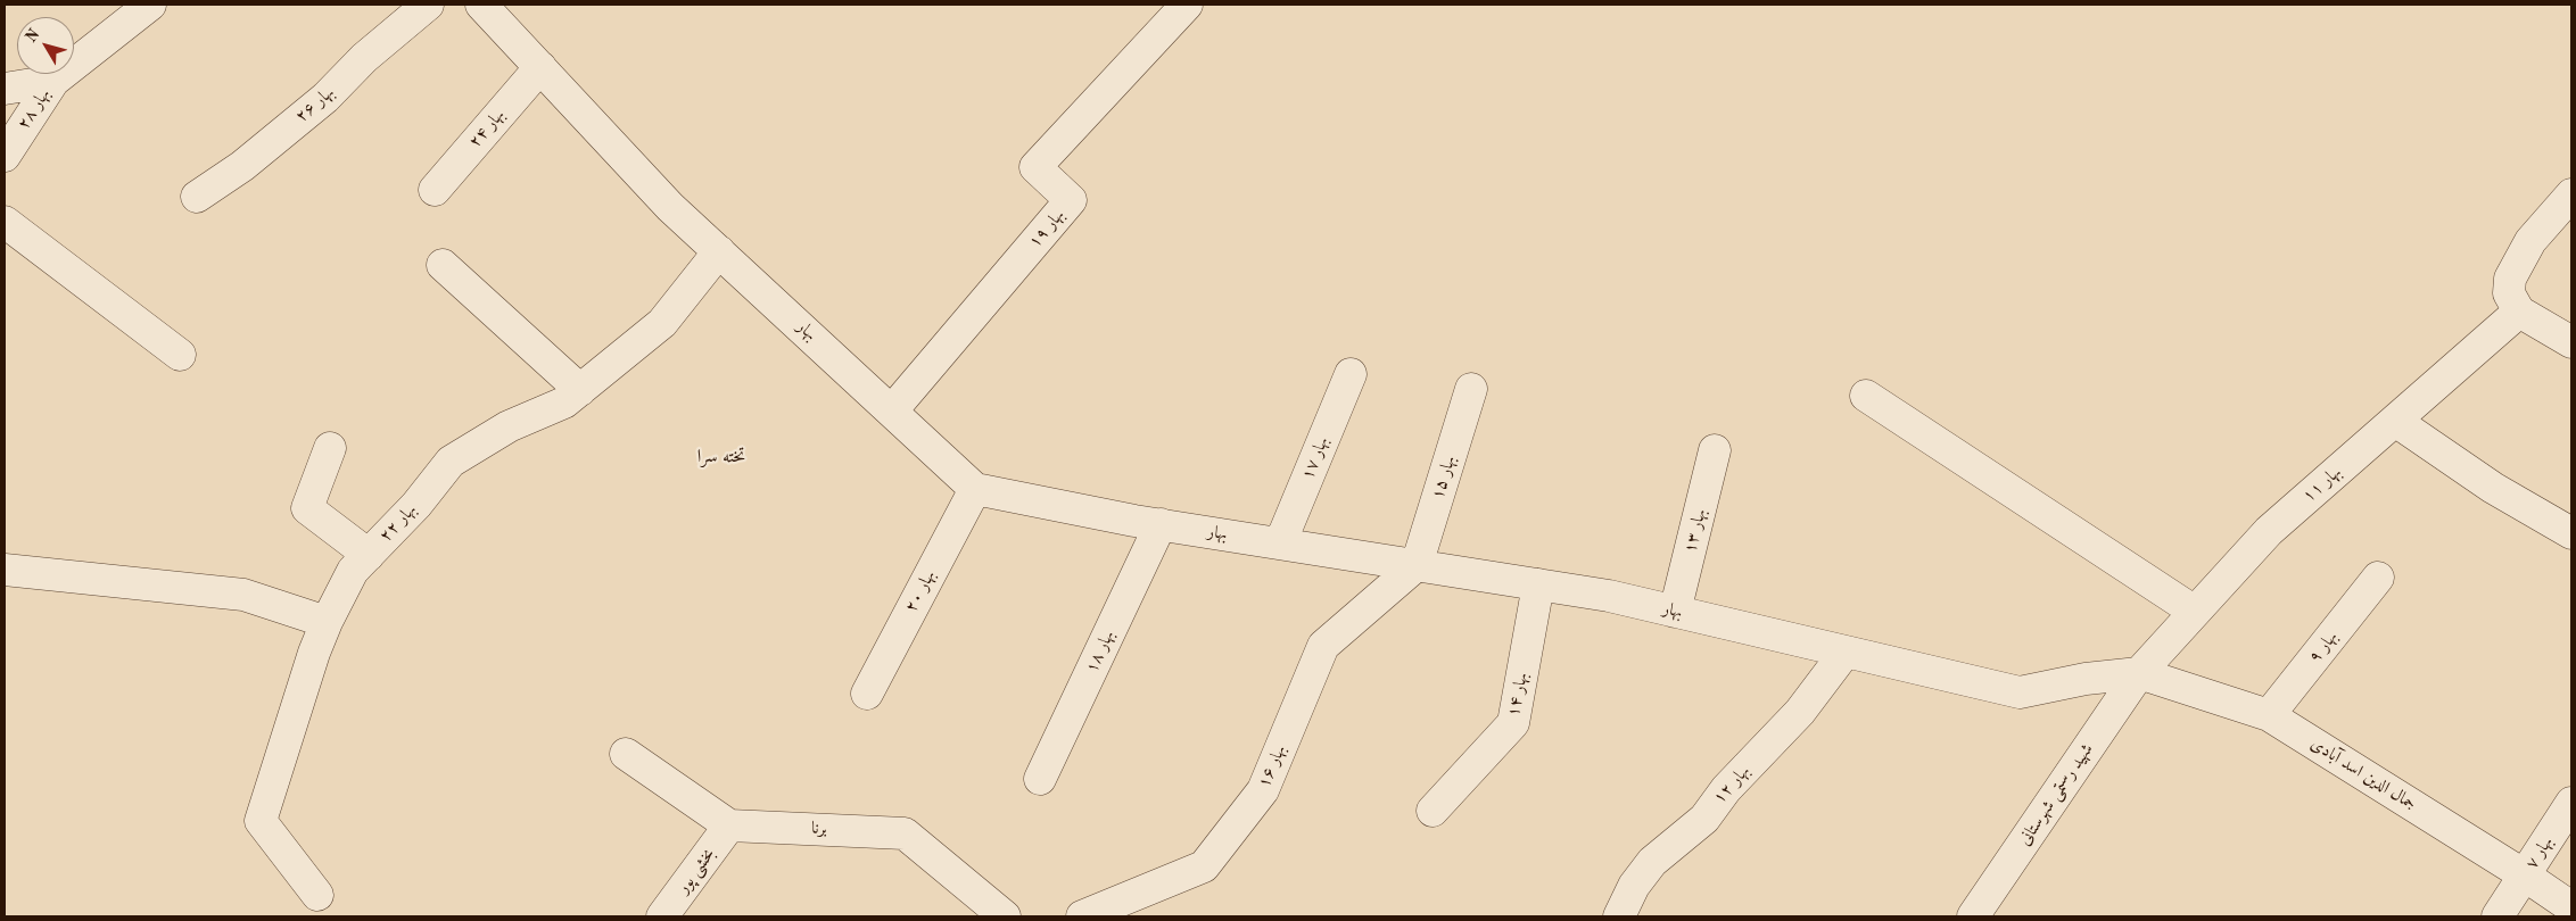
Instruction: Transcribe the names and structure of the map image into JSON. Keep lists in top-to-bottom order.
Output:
{
  "streets": {
    "street": [
      "بهار ۲۶",
      "بهار ۲۸",
      "بهار ۲۴",
      "بهار ۱۹",
      "بهار",
      "بهار ۱۷",
      "بهار ۱۵",
      "بهار ۱۱",
      "بهار ۲۲",
      "بهار ۱۳",
      "بهار ۲۰",
      "بهار ۹",
      "بهار ۱۸",
      "بهار ۱۴",
      "بهار ۱۶",
      "جمال الدین اسد آبادی",
      "بهار ۱۲",
      "شهید رستمی شهرستانی",
      "برنا",
      "بهار ۷",
      "بخشی پور"
    ]
  },
  "crossings": [
    ["بهار ۲۴", "بهار"],
    ["بهار ۱۹", "بهار"],
    ["بهار", "بهار ۱۷"],
    ["بهار", "بهار ۱۵"],
    ["بهار", "بهار ۱۱"],
    ["بهار", "بهار ۲۲"],
    ["بهار", "بهار ۱۳"],
    ["بهار", "بهار ۲۰"],
    ["بهار", "بهار ۱۸"],
    ["بهار", "بهار ۱۴"],
    ["بهار", "بهار ۱۶"],
    ["بهار", "جمال الدین اسد آبادی"],
    ["بهار", "بهار ۱۲"],
    ["بهار", "شهید رستمی شهرستانی"],
    ["بهار ۱۵", "بهار ۱۶"],
    ["بهار ۱۱", "جمال الدین اسد آبادی"],
    ["بهار ۱۱", "شهید رستمی شهرستانی"],
    ["بهار ۹", "جمال الدین اسد آبادی"],
    ["جمال الدین اسد آبادی", "شهید رستمی شهرستانی"],
    ["جمال الدین اسد آبادی", "بهار ۷"],
    ["برنا", "بخشی پور"]
  ],
  "districts": ["تخته سرا"],
  "north": "top left"
}
